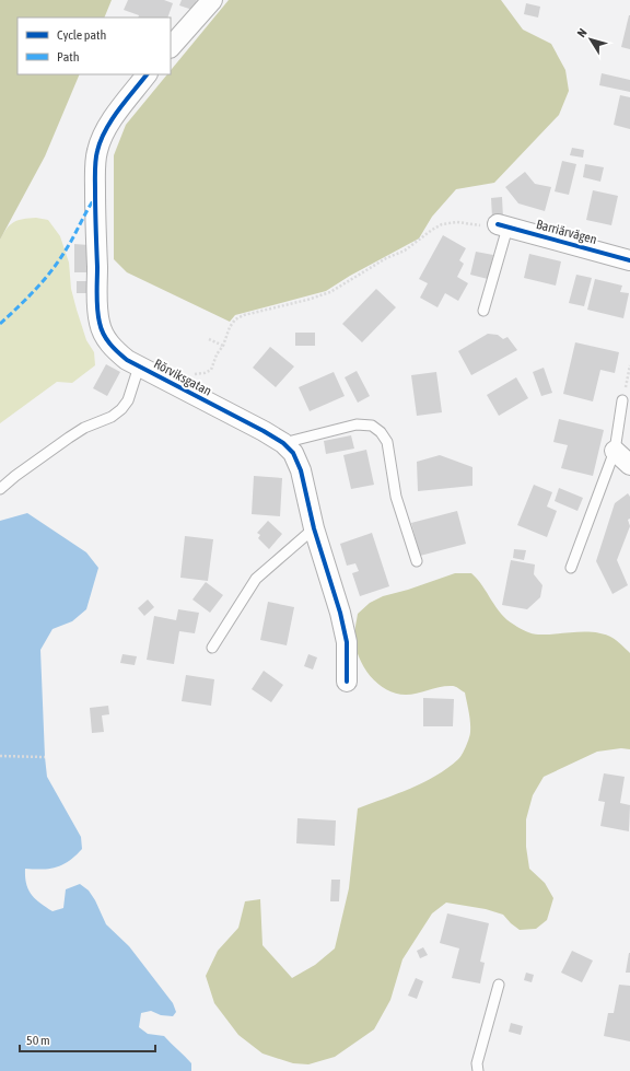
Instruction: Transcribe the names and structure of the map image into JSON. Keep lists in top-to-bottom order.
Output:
{
  "streets": {
    "street": ["Barriärvägen", "Rörviksgatan"]
  },
  "legend": ["Cycle path", "Path"],
  "scale_bar": "50 m",
  "north": "top left"
}
